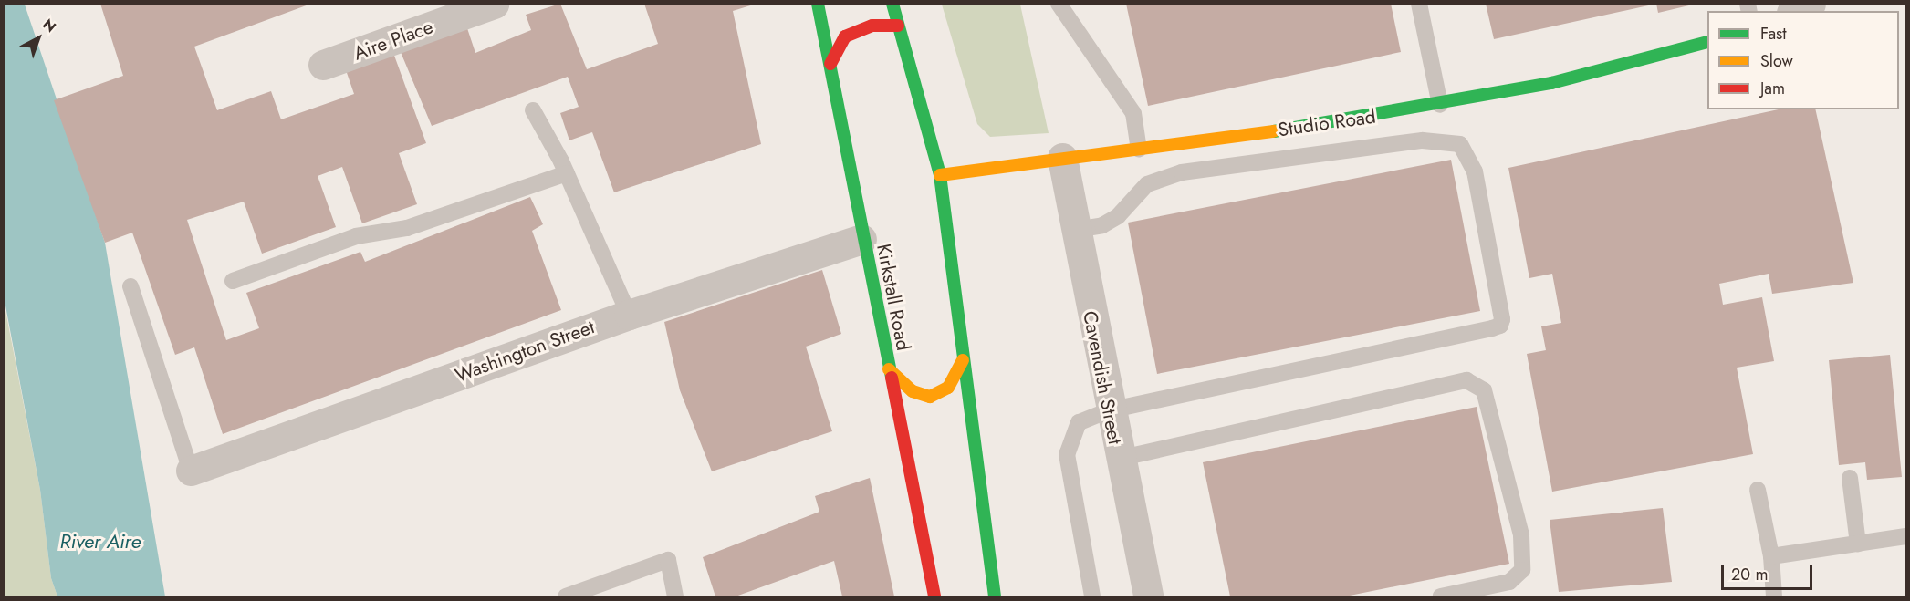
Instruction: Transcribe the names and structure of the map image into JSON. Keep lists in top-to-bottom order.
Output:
{
  "streets": {
    "main road": ["Studio Road", "Kirkstall Road"],
    "street": ["Aire Place", "Washington Street", "Cavendish Street"]
  },
  "crossings": [
    ["Studio Road", "Cavendish Street"],
    ["Kirkstall Road", "Washington Street"]
  ],
  "water": ["River Aire"],
  "legend": ["Fast", "Slow", "Jam"],
  "scale_bar": "20 m",
  "north": "top right"
}
